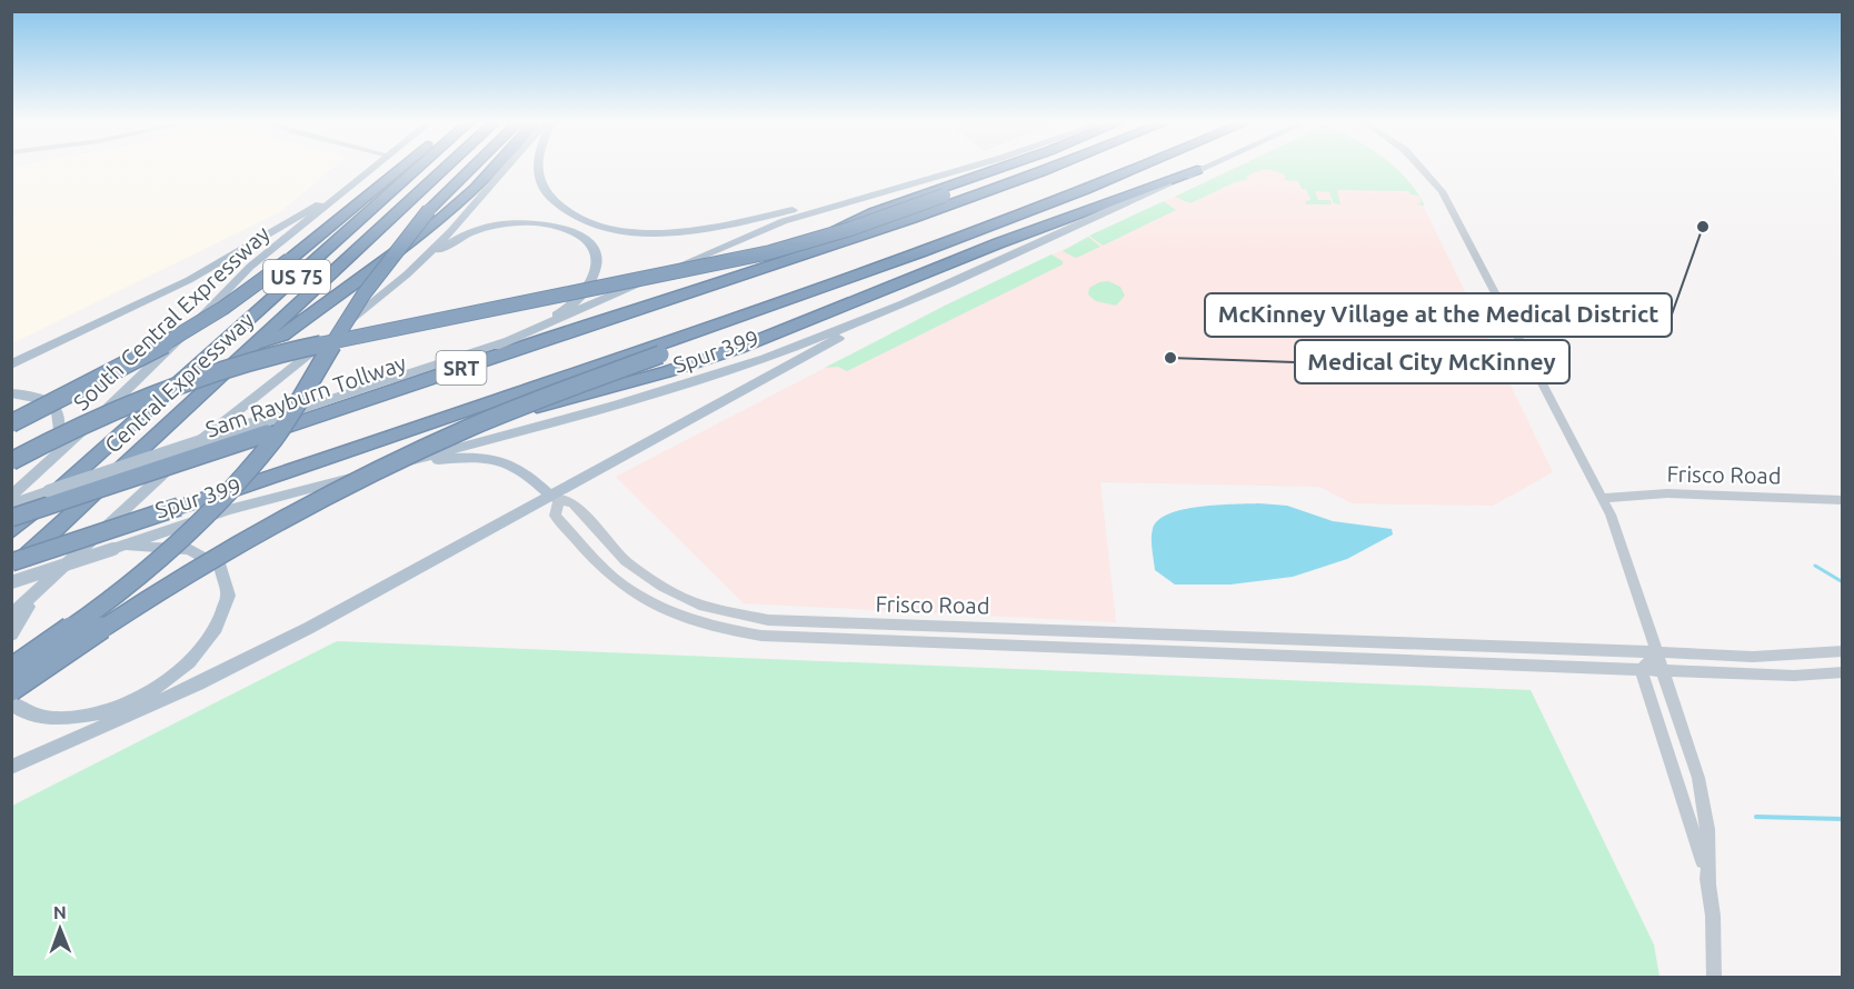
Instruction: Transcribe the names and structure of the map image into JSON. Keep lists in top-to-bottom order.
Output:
{
  "streets": {
    "highway": [
      "US 75",
      "SRT",
      "Central Expressway",
      "Sam Rayburn Tollway"
    ],
    "main road": ["South Central Expressway", "Spur 399"],
    "street": ["Frisco Road"]
  },
  "places": ["McKinney Village at the Medical District", "Medical City McKinney"],
  "north": "top"
}
